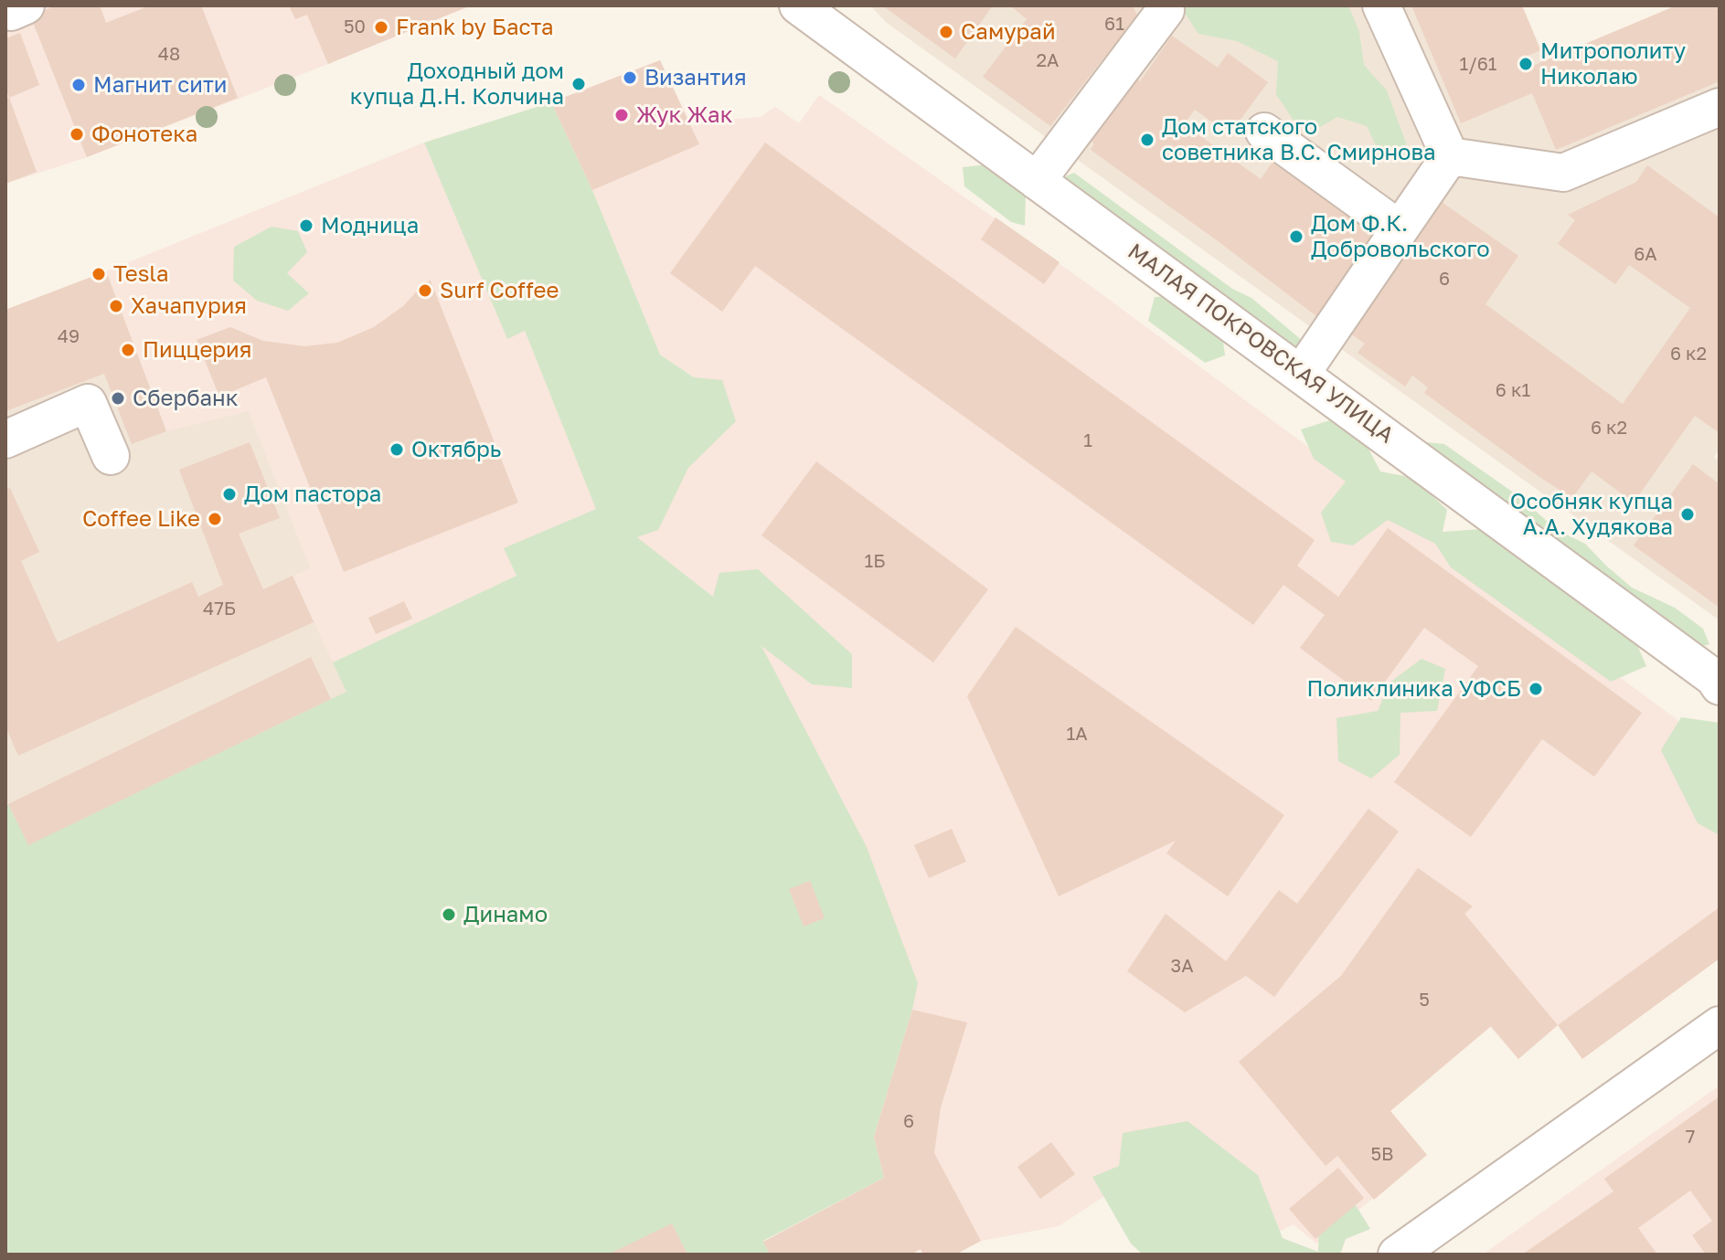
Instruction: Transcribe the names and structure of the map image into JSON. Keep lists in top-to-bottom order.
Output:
{
  "streets": {
    "lane": ["МАЛАЯ ПОКРОВСКАЯ УЛИЦА"]
  },
  "places": [
    "Frank by Баста",
    "Самурай",
    "Митрополиту Николаю",
    "Византия",
    "Доходный дом купца Д.Н. Колчина",
    "Магнит сити",
    "Жук Жак",
    "Фонотека",
    "Дом статского советника В.С. Смирнова",
    "Модница",
    "Дом Ф.К. Добровольского",
    "Tesla",
    "Surf Coffee",
    "Хачапурия",
    "Пиццерия",
    "Сбербанк",
    "Октябрь",
    "Дом пастора",
    "Особняк купца А.А. Худякова",
    "Coffee Like",
    "Поликлиника УФСБ",
    "Динамо"
  ],
  "house_numbers": [
    "61",
    "50",
    "48",
    "2А",
    "1/61",
    "6А",
    "6",
    "49",
    "6 к2",
    "6 к1",
    "6 к2",
    "1",
    "1Б",
    "47Б",
    "1А",
    "3А",
    "5",
    "6",
    "7",
    "5В"
  ]
}
